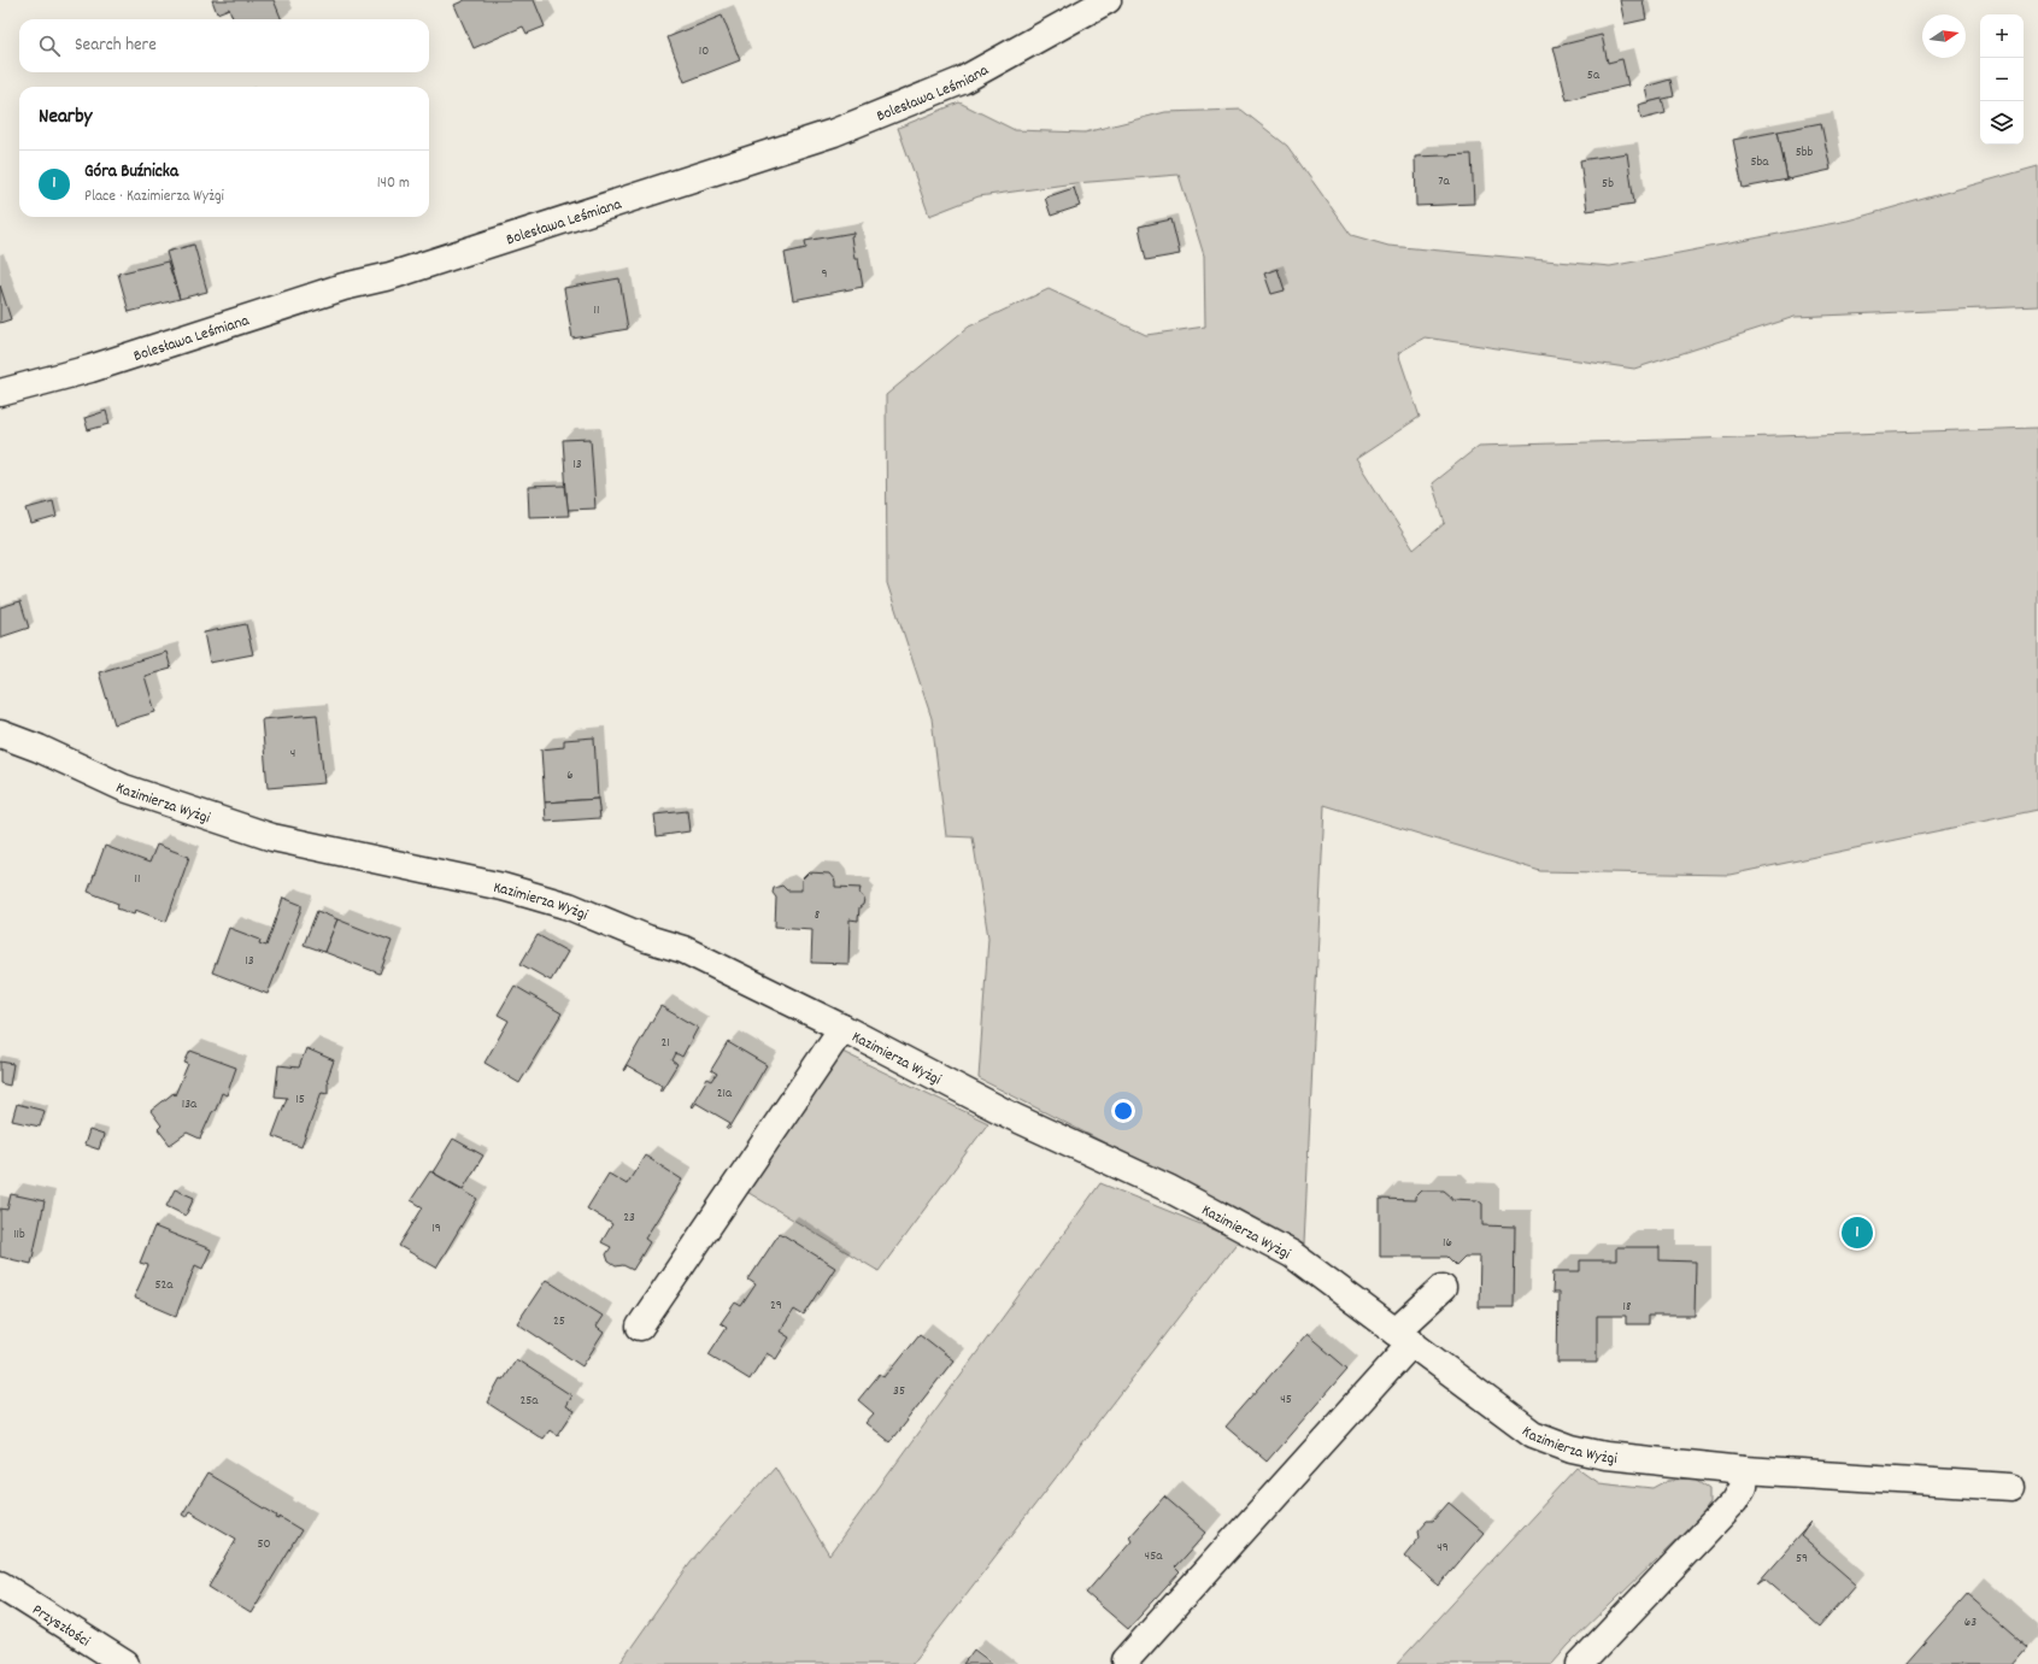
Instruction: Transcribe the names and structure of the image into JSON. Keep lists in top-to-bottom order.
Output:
{
  "streets": {
    "street": ["Bolesława Leśmiana", "Kazimierza Wyżgi", "Przyszłości"]
  },
  "house_numbers": [
    "10",
    "5a",
    "5bb",
    "5ba",
    "7a",
    "5b",
    "9",
    "11",
    "13",
    "4",
    "6",
    "11",
    "8",
    "13",
    "21",
    "21a",
    "15",
    "13a",
    "23",
    "19",
    "11b",
    "16",
    "52a",
    "29",
    "18",
    "25",
    "35",
    "45",
    "25a",
    "50",
    "49",
    "45a",
    "59",
    "63"
  ],
  "north": "right",
  "page": {
    "map_buttons": ["+", "−"],
    "search": "Search here",
    "heading": "Nearby",
    "list": [
      {
        "mark": "1",
        "name": "Góra Buźnicka",
        "note": "Place · Kazimierza Wyżgi",
        "value": "140 m"
      }
    ],
    "pins": "1"
  }
}
